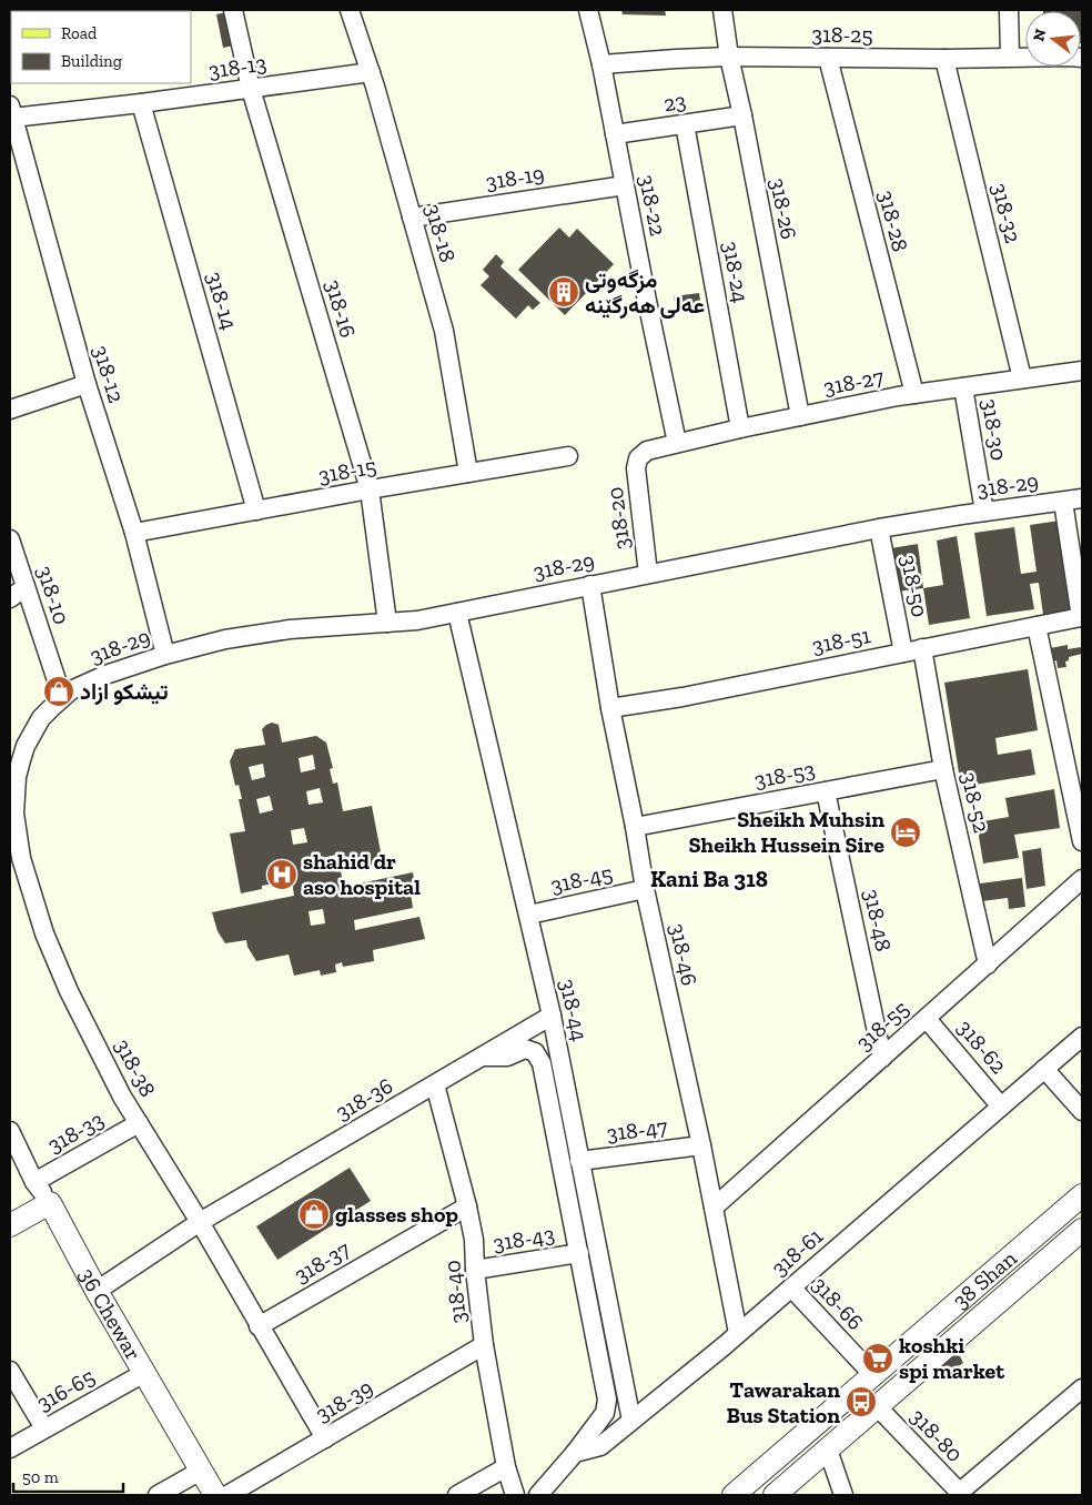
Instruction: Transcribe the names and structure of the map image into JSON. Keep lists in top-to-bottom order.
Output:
{
  "streets": {
    "street": [
      "318-25",
      "318-13",
      "23",
      "318-19",
      "318-22",
      "318-26",
      "318-32",
      "318-28",
      "318-18",
      "318-24",
      "318-14",
      "318-16",
      "318-12",
      "318-27",
      "318-30",
      "318-15",
      "318-29",
      "318-20",
      "318-50",
      "318-10",
      "318-51",
      "318-53",
      "318-52",
      "318-45",
      "318-48",
      "318-46",
      "318-44",
      "318-55",
      "318-62",
      "318-38",
      "318-36",
      "318-47",
      "318-33",
      "318-43",
      "318-61",
      "318-37",
      "38 Shan",
      "318-40",
      "318-66",
      "36 Chewar",
      "316-65",
      "318-39",
      "318-80"
    ]
  },
  "crossings": [
    ["318-25", "318-22"],
    ["318-25", "318-26"],
    ["318-25", "318-32"],
    ["318-25", "318-28"],
    ["318-13", "318-18"],
    ["318-13", "318-14"],
    ["318-13", "318-16"],
    ["318-13", "318-12"],
    ["23", "318-22"],
    ["23", "318-26"],
    ["23", "318-24"],
    ["318-19", "318-22"],
    ["318-19", "318-18"],
    ["318-22", "318-27"],
    ["318-26", "318-27"],
    ["318-32", "318-27"],
    ["318-28", "318-27"],
    ["318-18", "318-15"],
    ["318-24", "318-27"],
    ["318-14", "318-15"],
    ["318-16", "318-15"],
    ["318-16", "318-29"],
    ["318-12", "318-15"],
    ["318-12", "318-29"],
    ["318-27", "318-30"],
    ["318-27", "318-20"],
    ["318-30", "318-29"],
    ["318-29", "318-20"],
    ["318-29", "318-50"],
    ["318-29", "318-10"],
    ["318-29", "318-46"],
    ["318-29", "318-44"],
    ["318-29", "318-38"],
    ["318-50", "318-51"],
    ["318-10", "318-38"],
    ["318-51", "318-52"],
    ["318-51", "318-46"],
    ["318-53", "318-52"],
    ["318-53", "318-48"],
    ["318-53", "318-46"],
    ["318-52", "318-55"],
    ["318-45", "318-46"],
    ["318-45", "318-44"],
    ["318-48", "318-55"],
    ["318-46", "318-55"],
    ["318-46", "318-47"],
    ["318-46", "318-61"],
    ["318-44", "318-36"],
    ["318-44", "318-47"],
    ["318-44", "318-61"],
    ["318-55", "318-62"],
    ["318-62", "318-61"],
    ["318-38", "318-36"],
    ["318-38", "318-33"],
    ["318-38", "318-37"],
    ["318-38", "318-39"],
    ["318-36", "318-40"],
    ["318-36", "36 Chewar"],
    ["318-33", "36 Chewar"],
    ["318-43", "318-40"],
    ["318-61", "318-66"],
    ["318-37", "318-40"],
    ["38 Shan", "318-66"],
    ["38 Shan", "318-80"],
    ["318-40", "318-39"],
    ["36 Chewar", "316-65"]
  ],
  "districts": ["Kani Ba 318"],
  "places": {
    "building": ["مزگەوتی عەلی هەرگێنە"],
    "shop": ["تيشكو ازاد", "glasses shop"],
    "hotel": ["Sheikh Muhsin Sheikh Hussein Sire"],
    "hospital": ["shahid dr aso hospital"],
    "supermarket": ["koshki spi market"],
    "bus stop": ["Tawarakan Bus Station"]
  },
  "legend": ["Road", "Building"],
  "scale_bar": "50 m",
  "north": "left"
}
